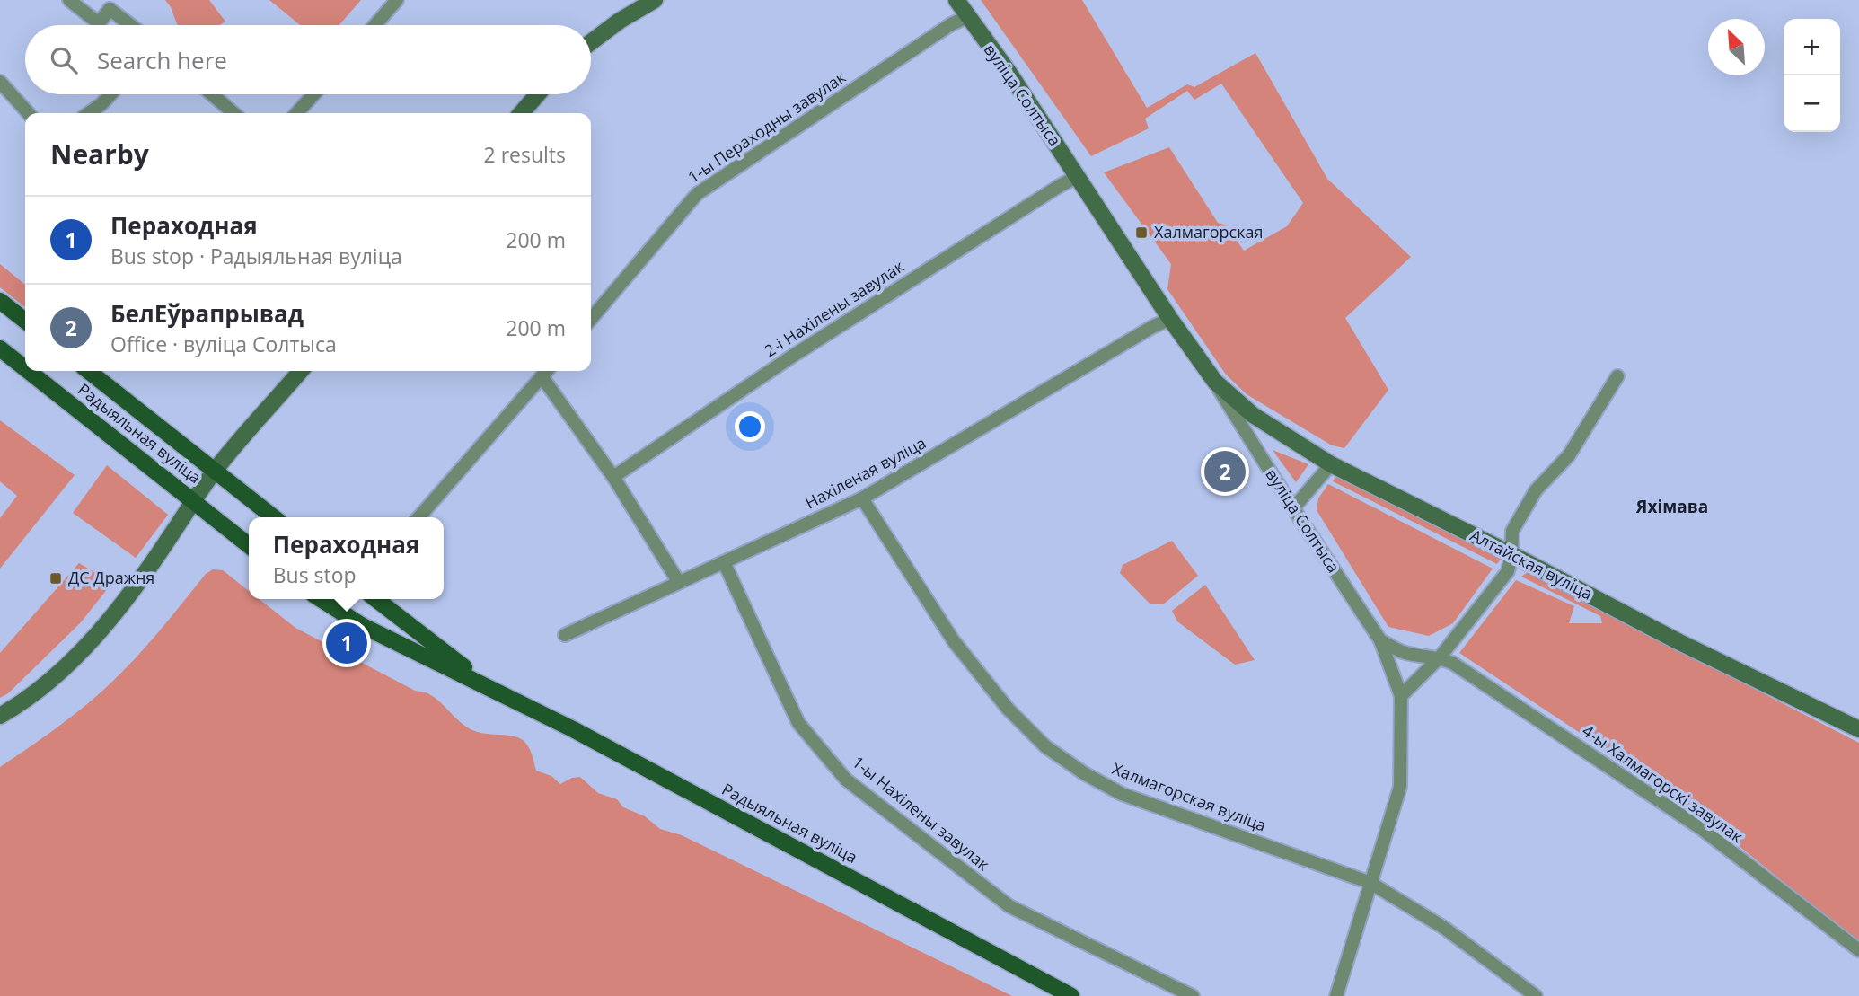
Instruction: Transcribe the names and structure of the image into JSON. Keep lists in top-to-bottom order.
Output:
{
  "streets": {
    "main road": ["вуліца Солтыса", "Радыяльная вуліца", "Алтайская вуліца"],
    "street": [
      "1-ы Пераходны завулак",
      "2-і Нахілены завулак",
      "Нахіленая вуліца",
      "4-ы Халмагорскі завулак",
      "Халмагорская вуліца",
      "1-ы Нахілены завулак"
    ]
  },
  "crossings": [
    ["вуліца Солтыса", "1-ы Пераходны завулак"],
    ["вуліца Солтыса", "2-і Нахілены завулак"],
    ["вуліца Солтыса", "Нахіленая вуліца"],
    ["вуліца Солтыса", "Алтайская вуліца"],
    ["вуліца Солтыса", "Халмагорская вуліца"],
    ["Нахіленая вуліца", "Халмагорская вуліца"],
    ["Нахіленая вуліца", "1-ы Нахілены завулак"]
  ],
  "districts": ["Яхімава"],
  "places": {
    "transit": ["Халмагорская", "ДС Дражня"]
  },
  "north": "top left",
  "page": {
    "map_buttons": ["+", "−"],
    "search": "Search here",
    "heading": ["Nearby", "2 results"],
    "list": [
      {
        "mark": "1",
        "name": "Пераходная",
        "note": "Bus stop · Радыяльная вуліца",
        "value": "200 m"
      },
      {
        "mark": "2",
        "name": "БелЕўрапрывад",
        "note": "Office · вуліца Солтыса",
        "value": "200 m"
      }
    ],
    "pins": ["2", "1"],
    "popup": ["Пераходная", "Bus stop"]
  }
}
